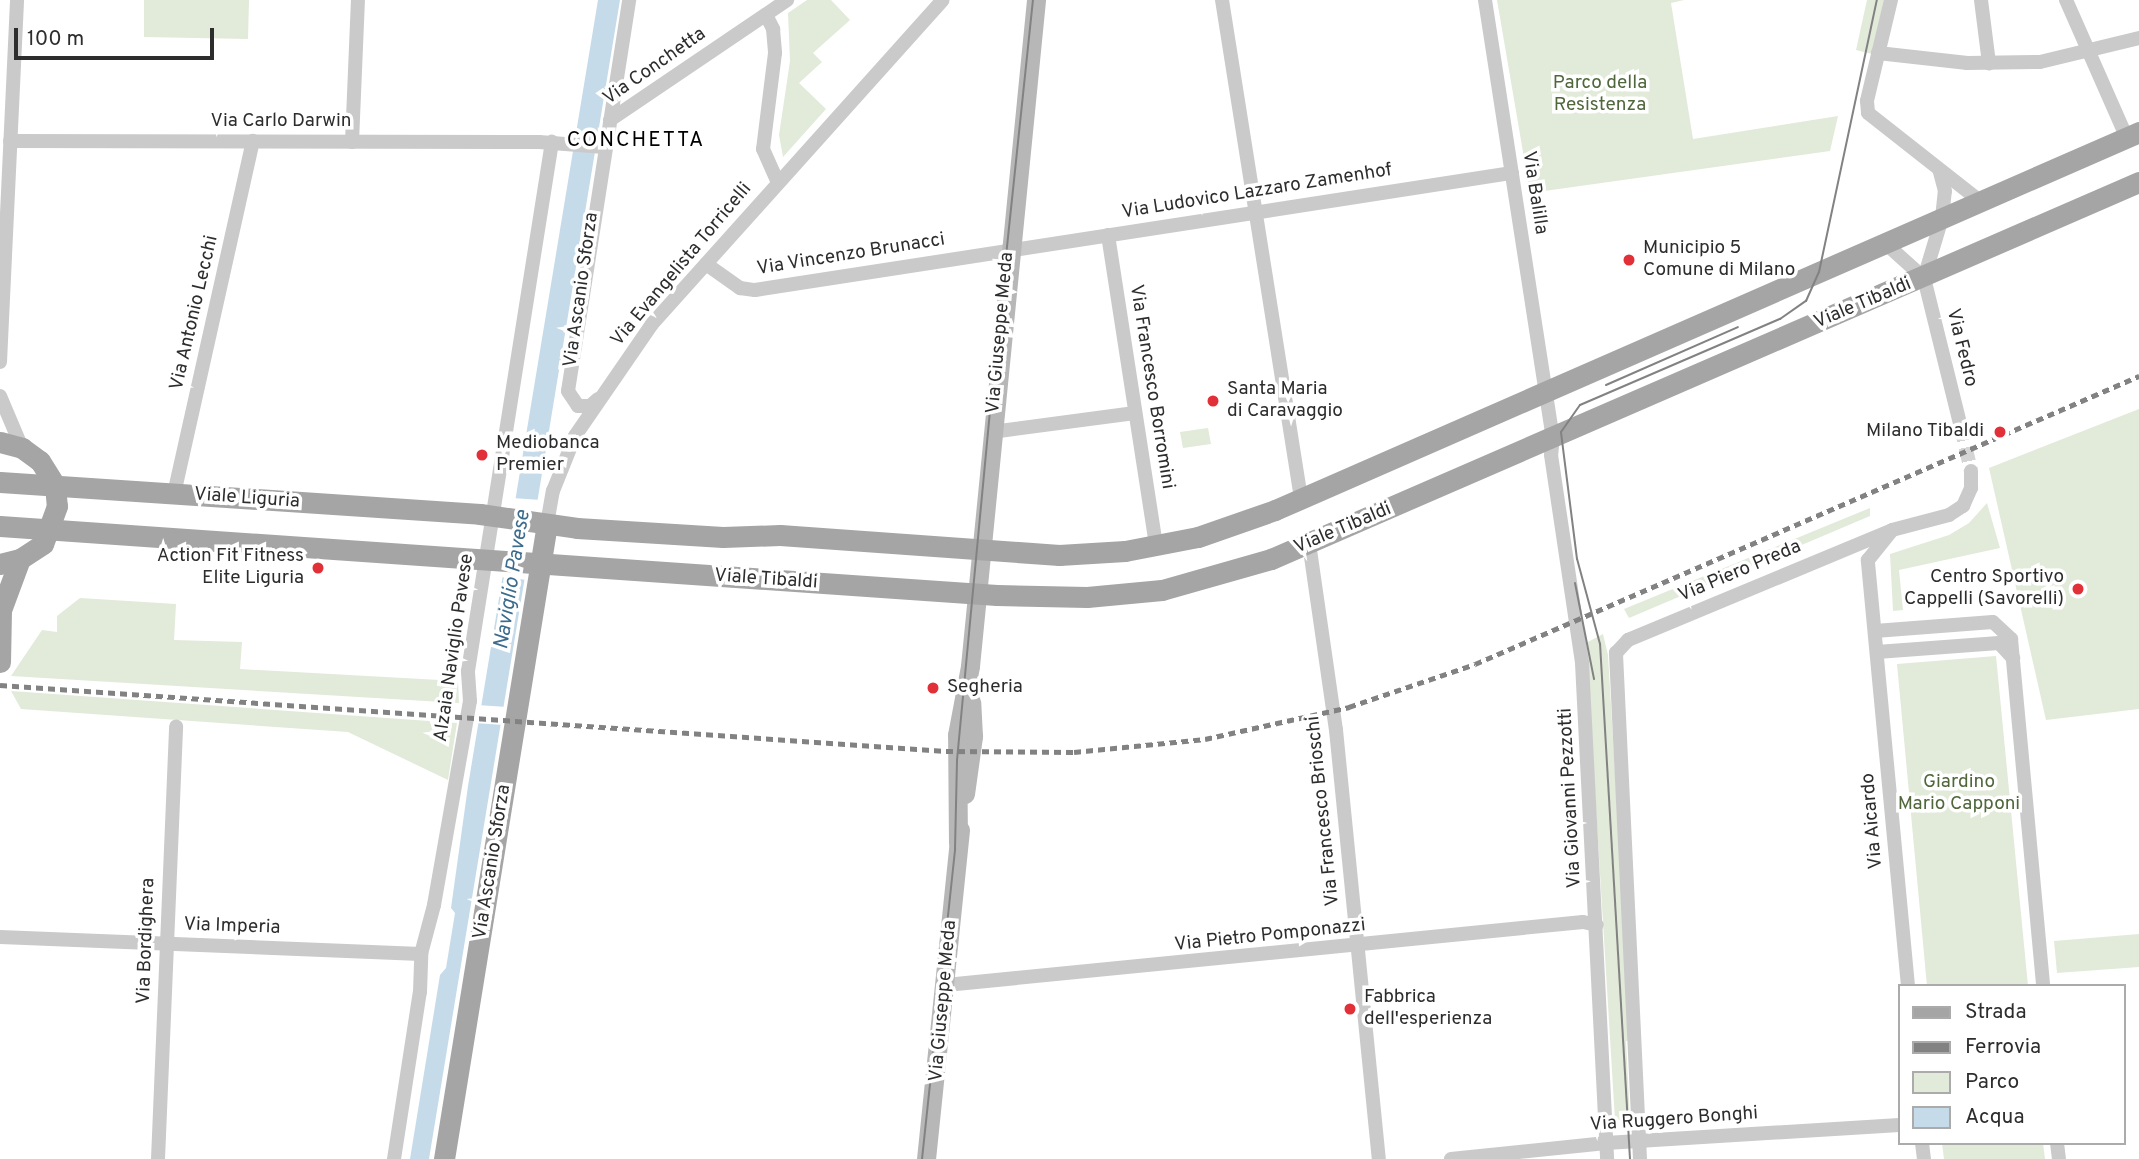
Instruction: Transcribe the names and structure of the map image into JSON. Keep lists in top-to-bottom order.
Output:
{
  "streets": {
    "main road": ["Via Ascanio Sforza", "Viale Tibaldi", "Viale Liguria"],
    "street": [
      "Via Conchetta",
      "Via Carlo Darwin",
      "Via Ludovico Lazzaro Zamenhof",
      "Via Balilla",
      "Via Vincenzo Brunacci",
      "Via Evangelista Torricelli",
      "Via Antonio Lecchi",
      "Via Giuseppe Meda",
      "Via Fedro",
      "Via Francesco Borromini",
      "Via Piero Preda",
      "Alzaia Naviglio Pavese",
      "Via Giovanni Pezzotti",
      "Via Francesco Brioschi",
      "Via Aicardo",
      "Via Imperia",
      "Via Pietro Pomponazzi",
      "Via Bordighera",
      "Via Ruggero Bonghi"
    ]
  },
  "crossings": [
    ["Via Conchetta", "Via Evangelista Torricelli"],
    ["Via Conchetta", "Via Ascanio Sforza"],
    ["Via Carlo Darwin", "Via Antonio Lecchi"],
    ["Via Carlo Darwin", "Alzaia Naviglio Pavese"],
    ["Via Ludovico Lazzaro Zamenhof", "Via Balilla"],
    ["Via Ludovico Lazzaro Zamenhof", "Via Vincenzo Brunacci"],
    ["Via Ludovico Lazzaro Zamenhof", "Via Giuseppe Meda"],
    ["Via Ludovico Lazzaro Zamenhof", "Via Francesco Borromini"],
    ["Via Balilla", "Viale Tibaldi"],
    ["Via Balilla", "Via Giovanni Pezzotti"],
    ["Via Vincenzo Brunacci", "Via Evangelista Torricelli"],
    ["Via Vincenzo Brunacci", "Via Giuseppe Meda"],
    ["Via Evangelista Torricelli", "Via Ascanio Sforza"],
    ["Via Evangelista Torricelli", "Viale Tibaldi"],
    ["Via Ascanio Sforza", "Viale Tibaldi"],
    ["Viale Tibaldi", "Via Giuseppe Meda"],
    ["Viale Tibaldi", "Via Fedro"],
    ["Viale Tibaldi", "Via Francesco Borromini"],
    ["Viale Tibaldi", "Viale Liguria"],
    ["Viale Tibaldi", "Alzaia Naviglio Pavese"],
    ["Viale Tibaldi", "Via Giovanni Pezzotti"],
    ["Viale Tibaldi", "Via Francesco Brioschi"],
    ["Via Antonio Lecchi", "Viale Liguria"],
    ["Via Giuseppe Meda", "Via Pietro Pomponazzi"],
    ["Viale Liguria", "Alzaia Naviglio Pavese"],
    ["Via Piero Preda", "Via Ruggero Bonghi"],
    ["Alzaia Naviglio Pavese", "Via Imperia"],
    ["Via Giovanni Pezzotti", "Via Pietro Pomponazzi"],
    ["Via Giovanni Pezzotti", "Via Ruggero Bonghi"],
    ["Via Francesco Brioschi", "Via Pietro Pomponazzi"],
    ["Via Imperia", "Via Bordighera"]
  ],
  "districts": ["CONCHETTA"],
  "water": ["Naviglio Pavese"],
  "parks": ["Parco della Resistenza", "Giardino Mario Capponi"],
  "places": [
    "Municipio 5 Comune di Milano",
    "Santa Maria di Caravaggio",
    "Milano Tibaldi",
    "Mediobanca Premier",
    "Action Fit Fitness Elite Liguria",
    "Centro Sportivo Cappelli (Savorelli)",
    "Segheria",
    "Fabbrica dell'esperienza"
  ],
  "legend": [
    "Strada",
    "Ferrovia",
    "Parco",
    "Acqua"
  ],
  "scale_bar": "100 m"
}
